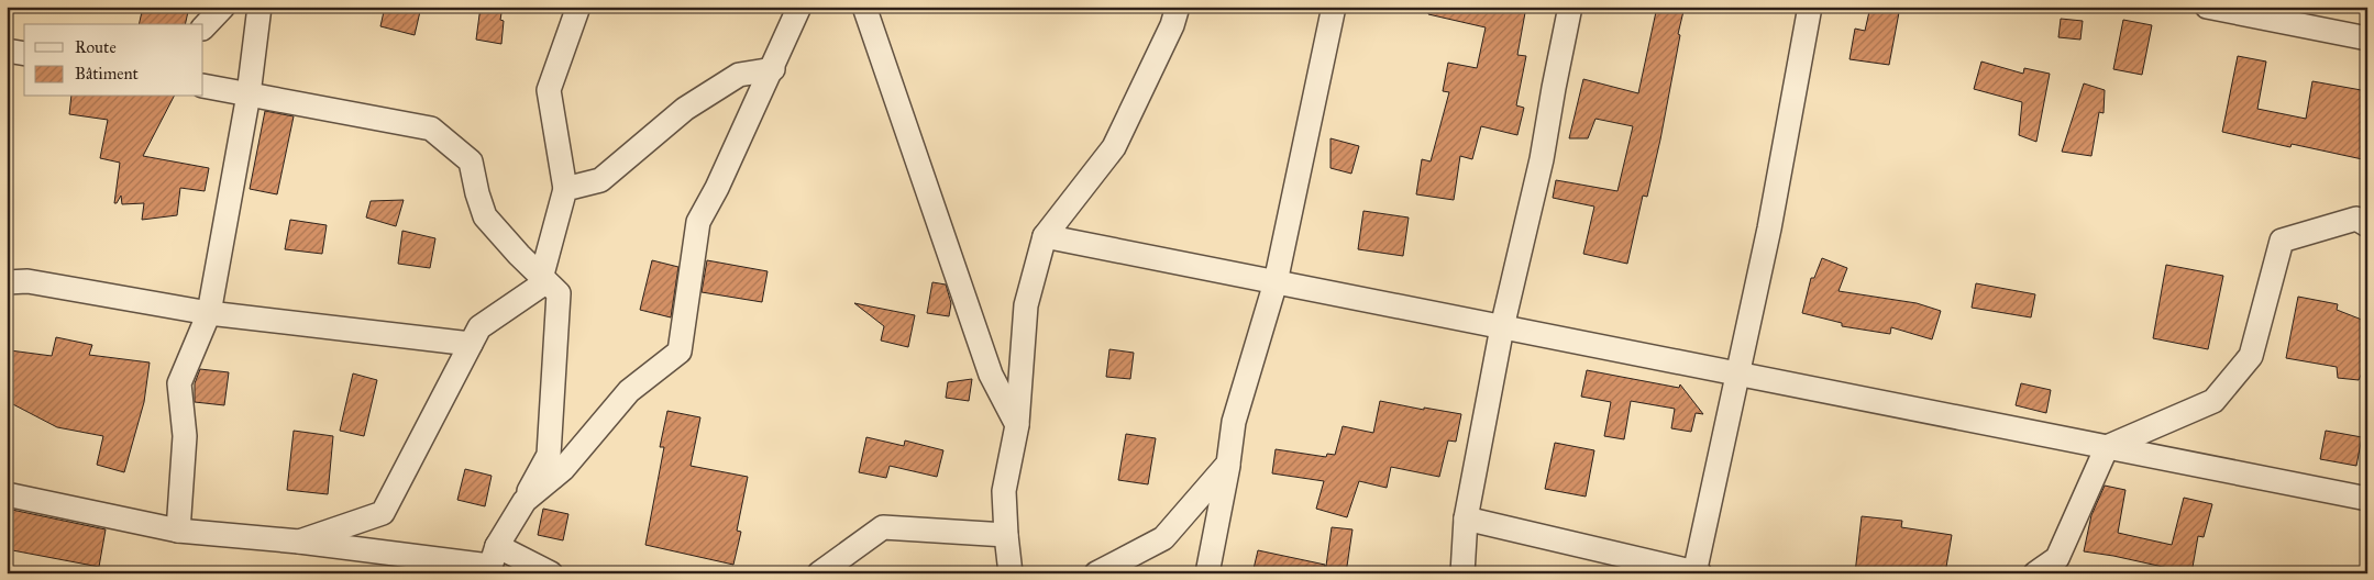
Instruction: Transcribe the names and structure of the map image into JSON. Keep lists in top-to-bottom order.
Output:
{
  "legend": ["Route", "Bâtiment"]
}
